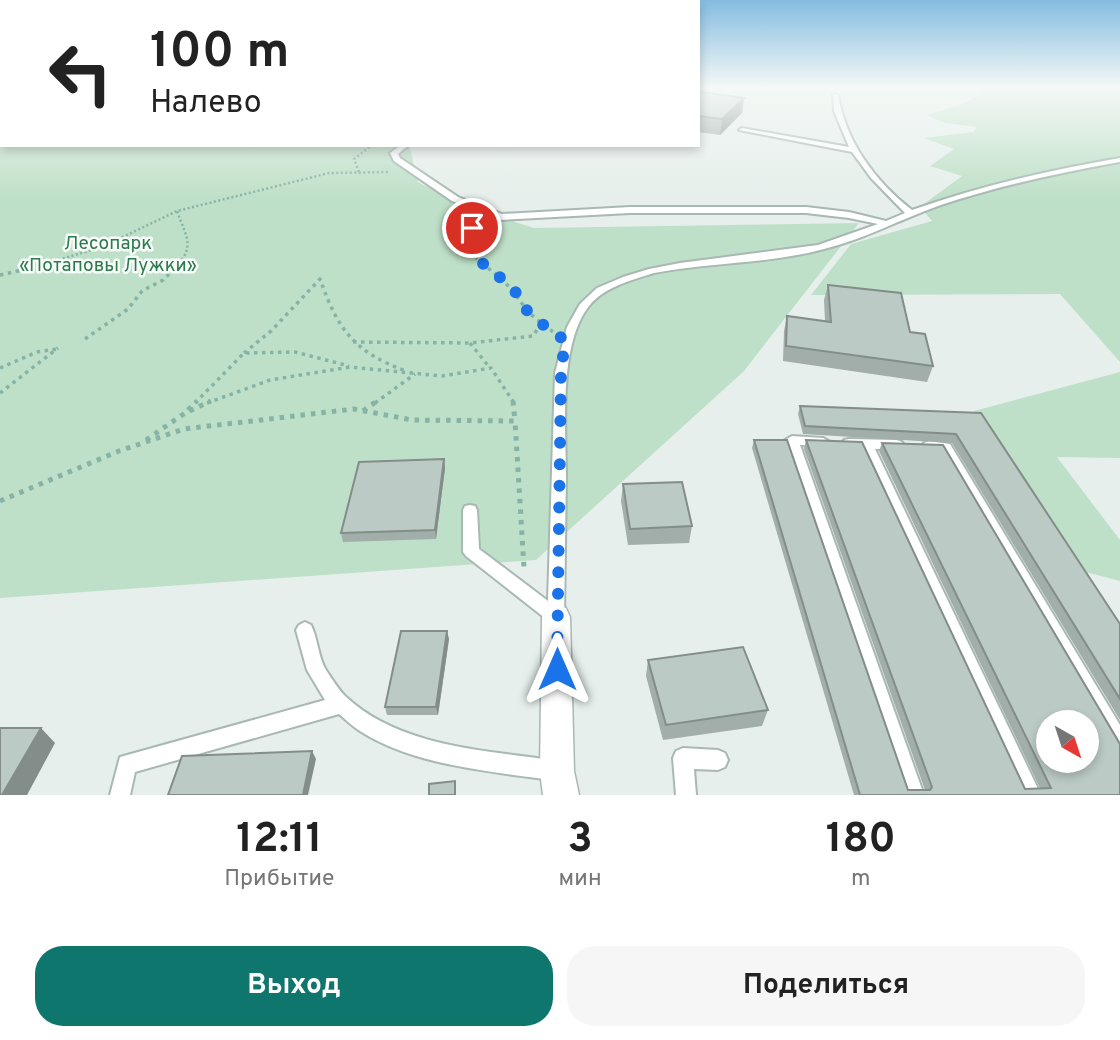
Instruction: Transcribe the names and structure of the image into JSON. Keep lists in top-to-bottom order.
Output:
{
  "parks": ["Лесопарк «Потаповы Лужки»"],
  "north": "bottom right",
  "page": {
    "turn": ["100 m", "Налево"],
    "eta": [
      "12:11",
      "Прибытие",
      "3",
      "мин",
      "180",
      "m"
    ],
    "buttons": ["Выход", "Поделиться"]
  }
}
